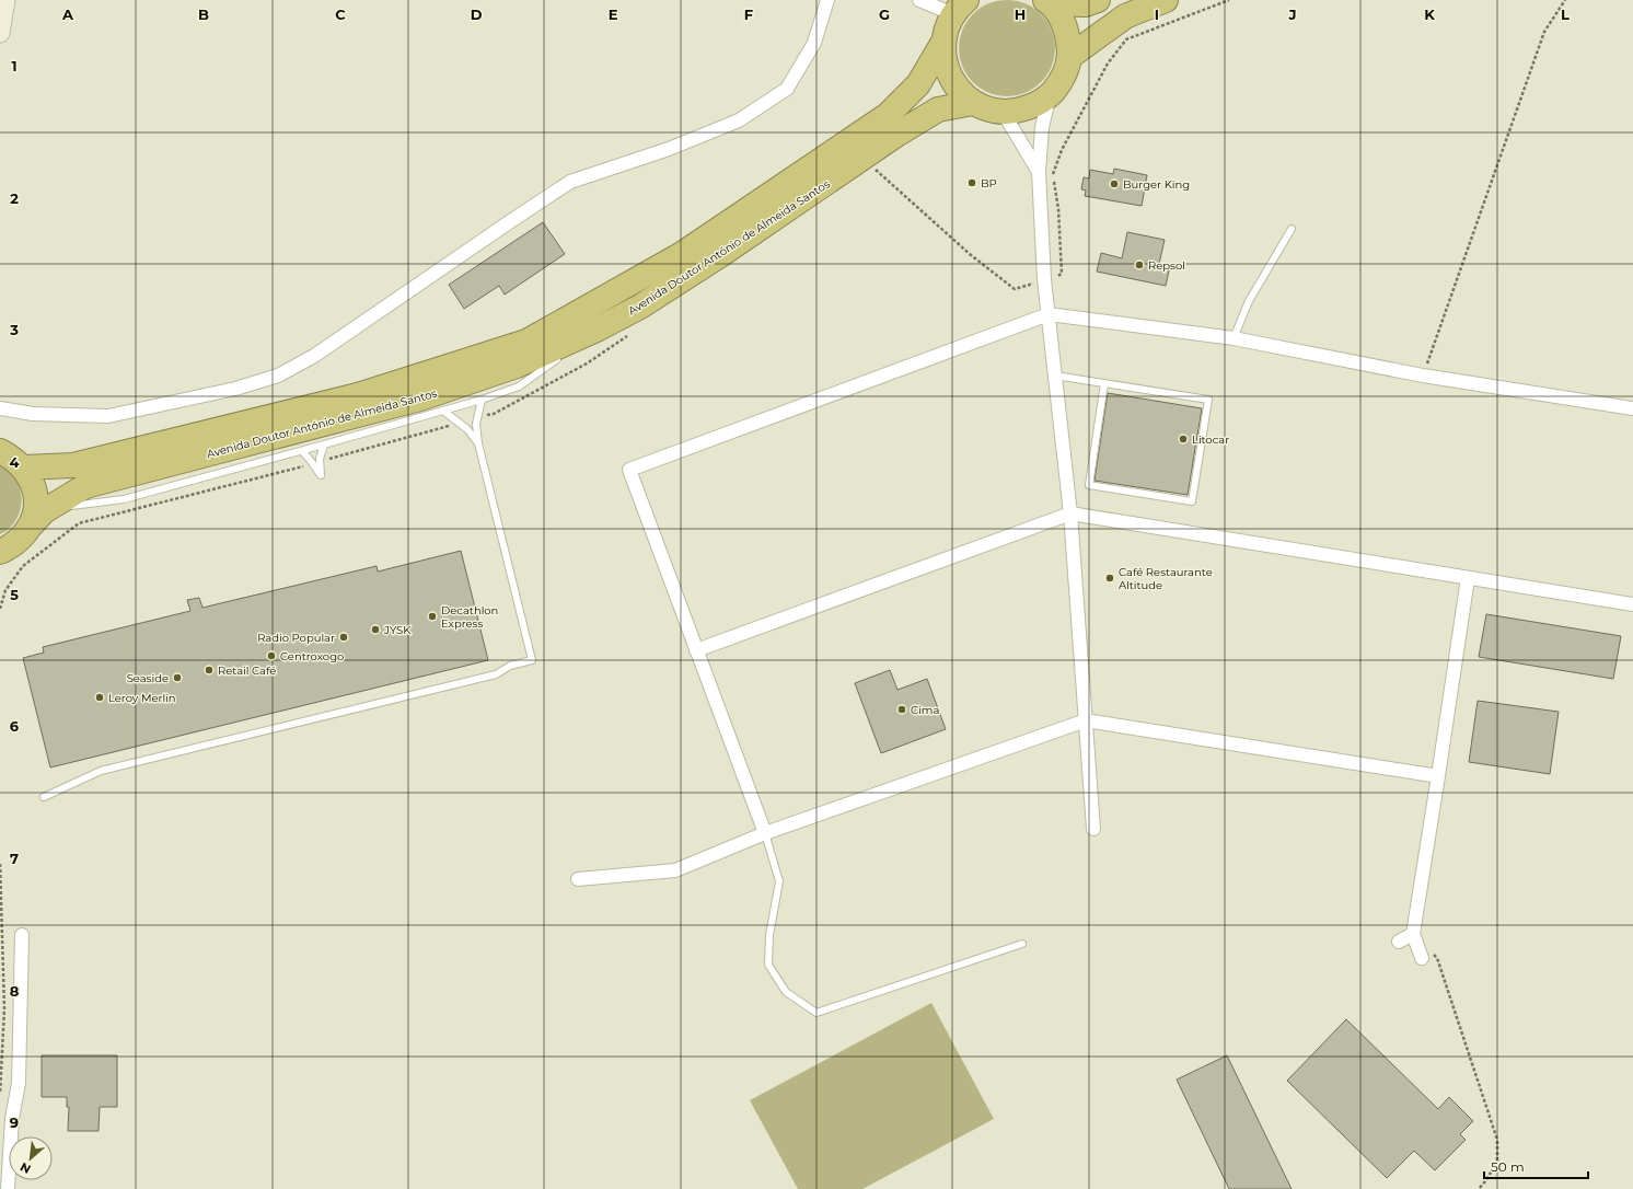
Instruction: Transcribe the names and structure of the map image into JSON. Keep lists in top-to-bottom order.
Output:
{
  "streets": {
    "highway": ["Avenida Doutor António de Almeida Santos"]
  },
  "places": [
    "BP",
    "Burger King",
    "Repsol",
    "Litocar",
    "Café Restaurante Altitude",
    "Decathlon Express",
    "JYSK",
    "Radio Popular",
    "Centroxogo",
    "Retail Café",
    "Seaside",
    "Leroy Merlin",
    "Cima"
  ],
  "scale_bar": "50 m",
  "north": "bottom left",
  "grid": {
    "columns": [
      "A",
      "B",
      "C",
      "D",
      "E",
      "F",
      "G",
      "H",
      "I",
      "J",
      "K",
      "L"
    ],
    "rows": [
      "1",
      "2",
      "3",
      "4",
      "5",
      "6",
      "7",
      "8",
      "9"
    ]
  }
}
